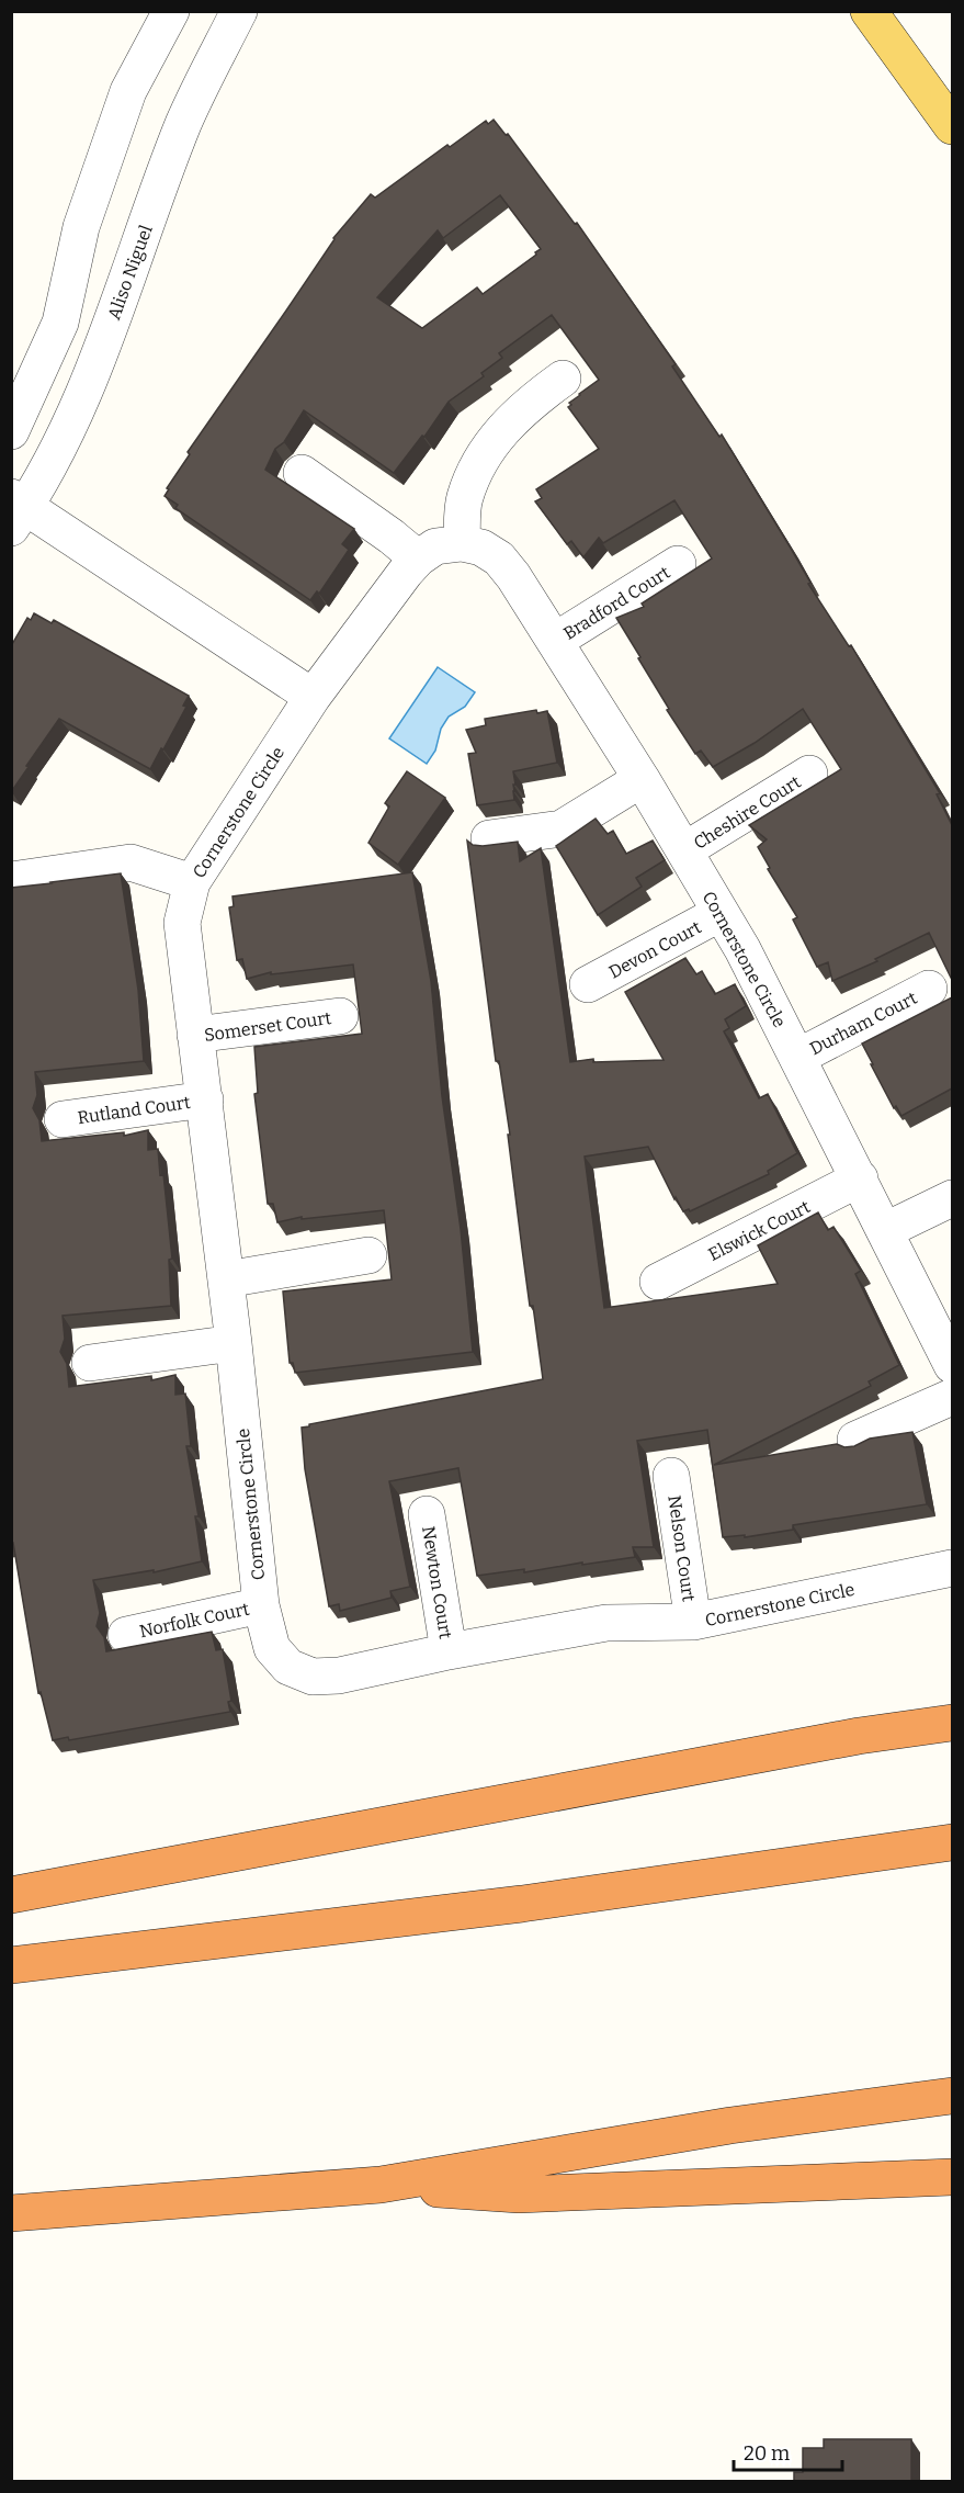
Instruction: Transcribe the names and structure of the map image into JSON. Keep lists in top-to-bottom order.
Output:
{
  "streets": {
    "street": [
      "Aliso Niguel",
      "Bradford Court",
      "Cornerstone Circle",
      "Cheshire Court",
      "Devon Court",
      "Durham Court",
      "Somerset Court",
      "Rutland Court",
      "Elswick Court",
      "Nelson Court",
      "Newton Court",
      "Norfolk Court"
    ]
  },
  "crossings": [
    ["Bradford Court", "Cornerstone Circle"],
    ["Cornerstone Circle", "Cheshire Court"],
    ["Cornerstone Circle", "Devon Court"],
    ["Cornerstone Circle", "Durham Court"],
    ["Cornerstone Circle", "Somerset Court"],
    ["Cornerstone Circle", "Rutland Court"],
    ["Cornerstone Circle", "Elswick Court"],
    ["Cornerstone Circle", "Nelson Court"],
    ["Cornerstone Circle", "Newton Court"],
    ["Cornerstone Circle", "Norfolk Court"]
  ],
  "scale_bar": "20 m"
}
